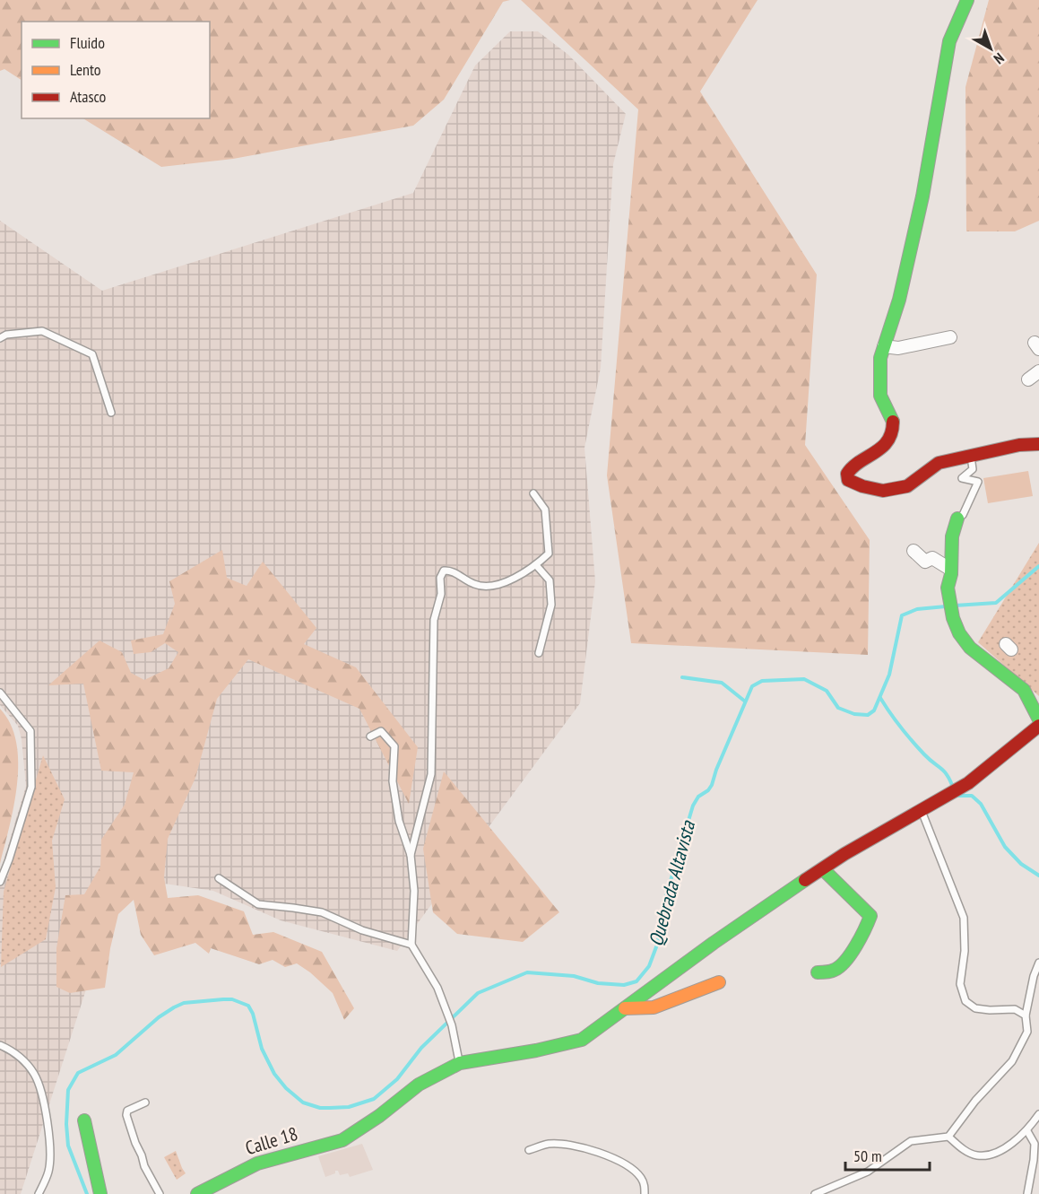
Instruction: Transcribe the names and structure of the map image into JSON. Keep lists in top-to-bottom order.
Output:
{
  "streets": {
    "street": ["Calle 18"]
  },
  "water": ["Quebrada Altavista"],
  "legend": ["Fluido", "Lento", "Atasco"],
  "scale_bar": "50 m",
  "north": "bottom right"
}
